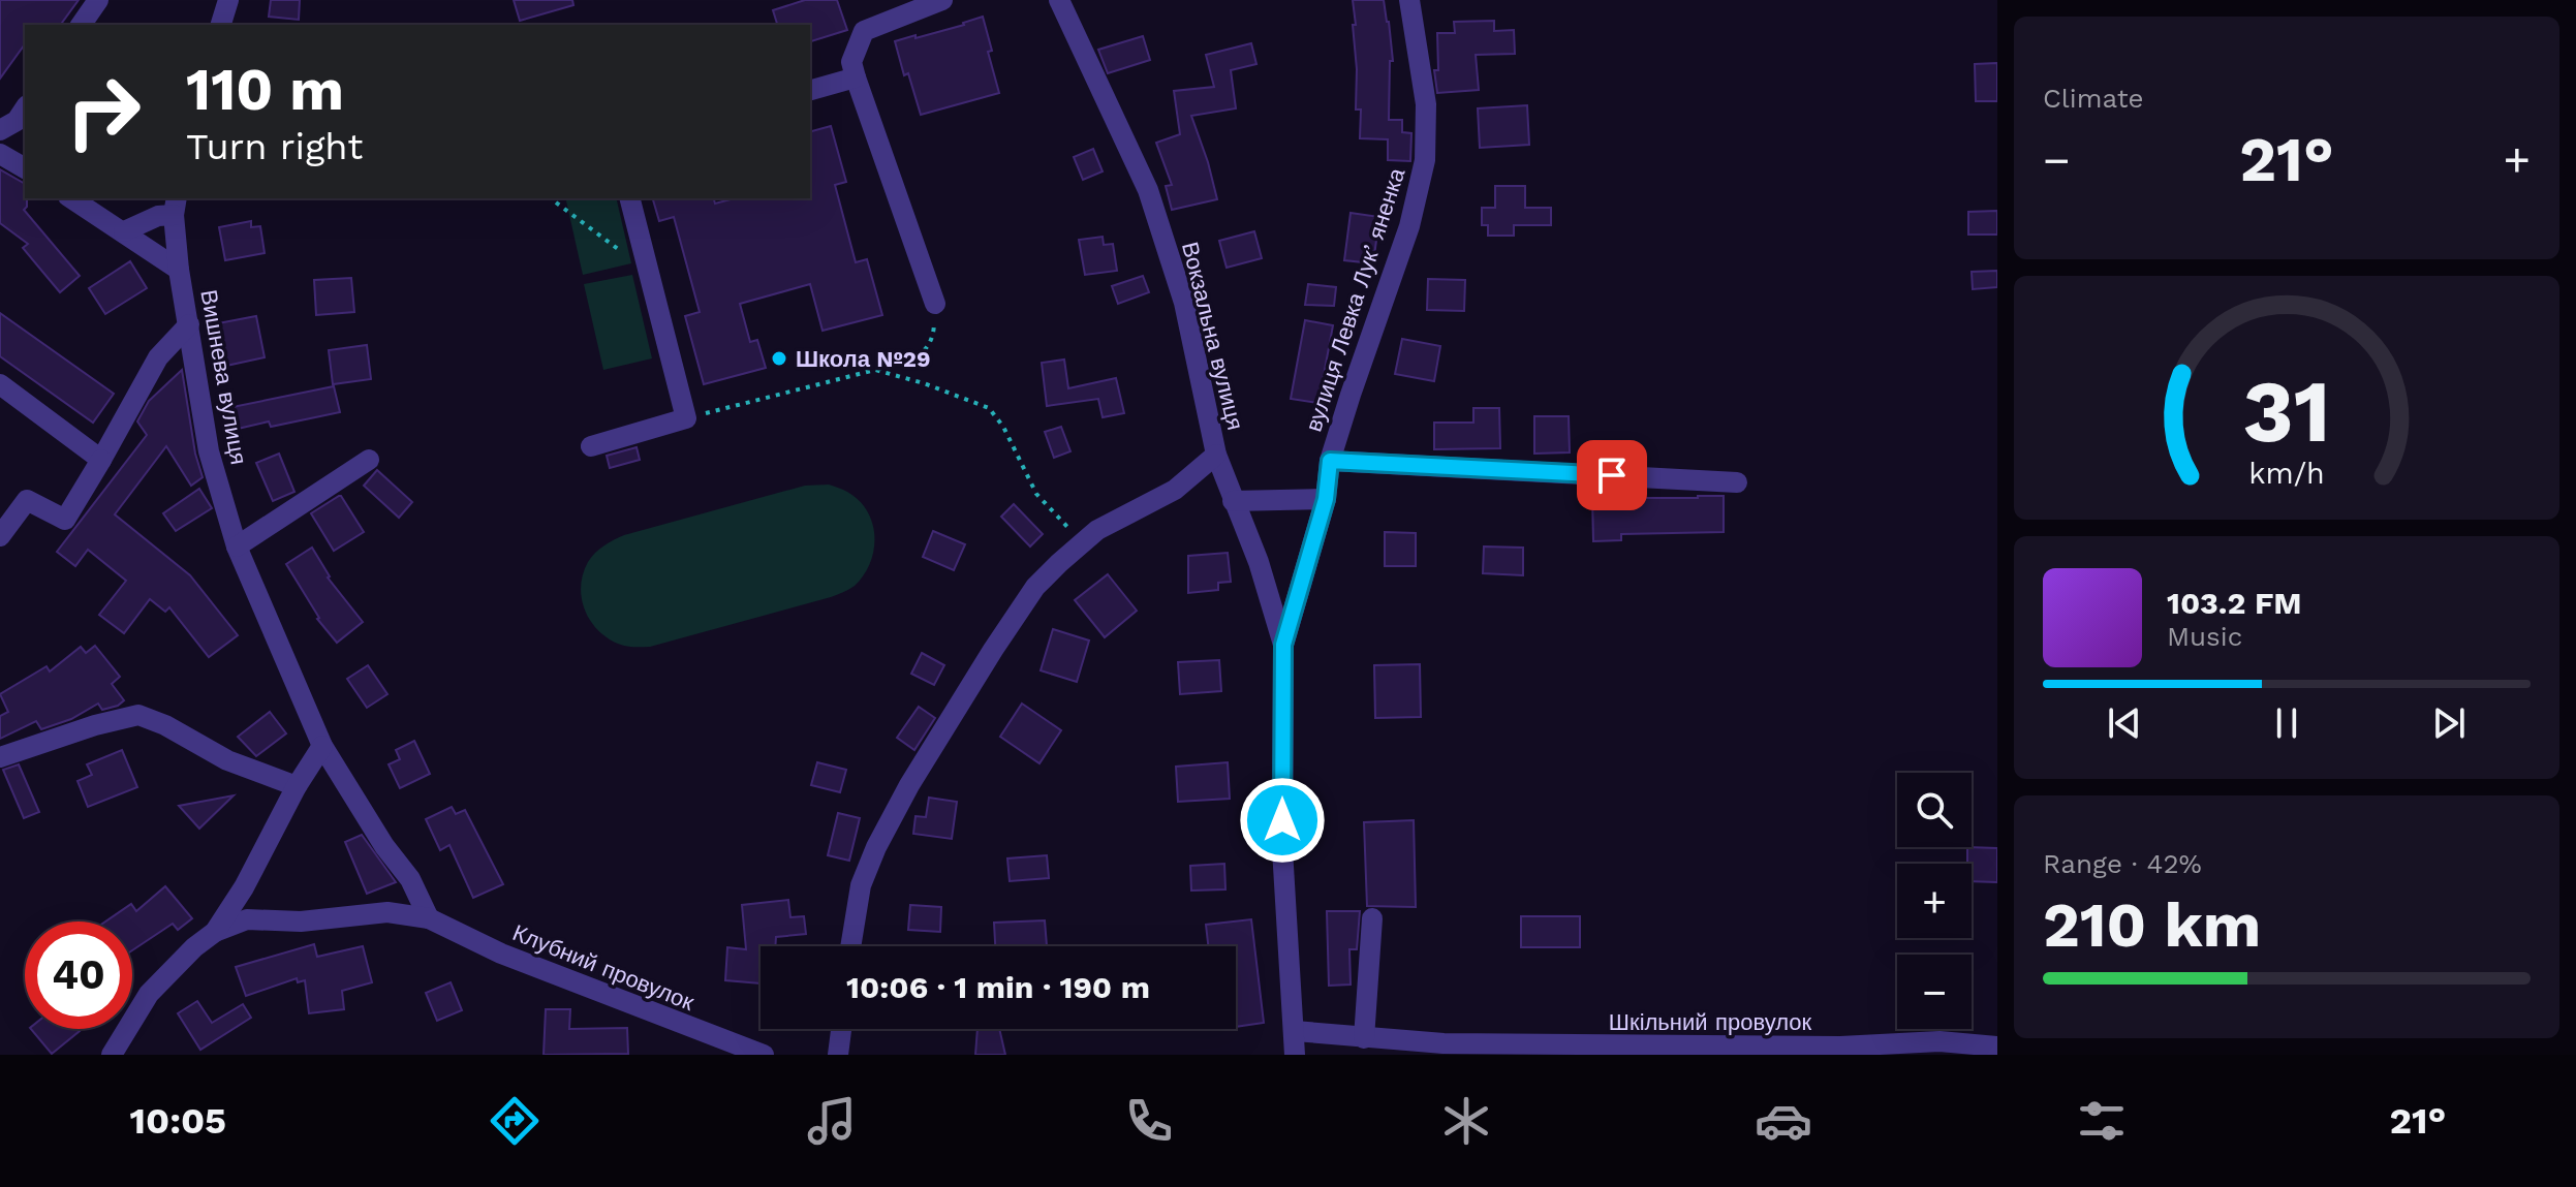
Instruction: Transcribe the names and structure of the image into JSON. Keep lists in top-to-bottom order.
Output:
{
  "streets": {
    "street": [
      "вулиця Левка Лукʼяненка",
      "Вокзальна вулиця",
      "Вишнева вулиця",
      "Клубний провулок",
      "Шкільний провулок"
    ]
  },
  "crossings": [
    ["вулиця Левка Лукʼяненка", "Шкільний провулок"],
    ["Вишнева вулиця", "Клубний провулок"]
  ],
  "places": ["Школа №29"],
  "page": {
    "tile": [
      "Climate",
      ["Range · 42%", "210 km"]
    ],
    "turn": ["110 m", "Turn right"],
    "heat": ["−", "21°", "+"],
    "song": ["103.2 FM", "Music"],
    "map_buttons": ["+", "−"],
    "limit": "40",
    "trip": "10:06 · 1 min · 190 m",
    "tabs": ["10:05", "21°"],
    "gauge": ["31", "km/h"]
  }
}
